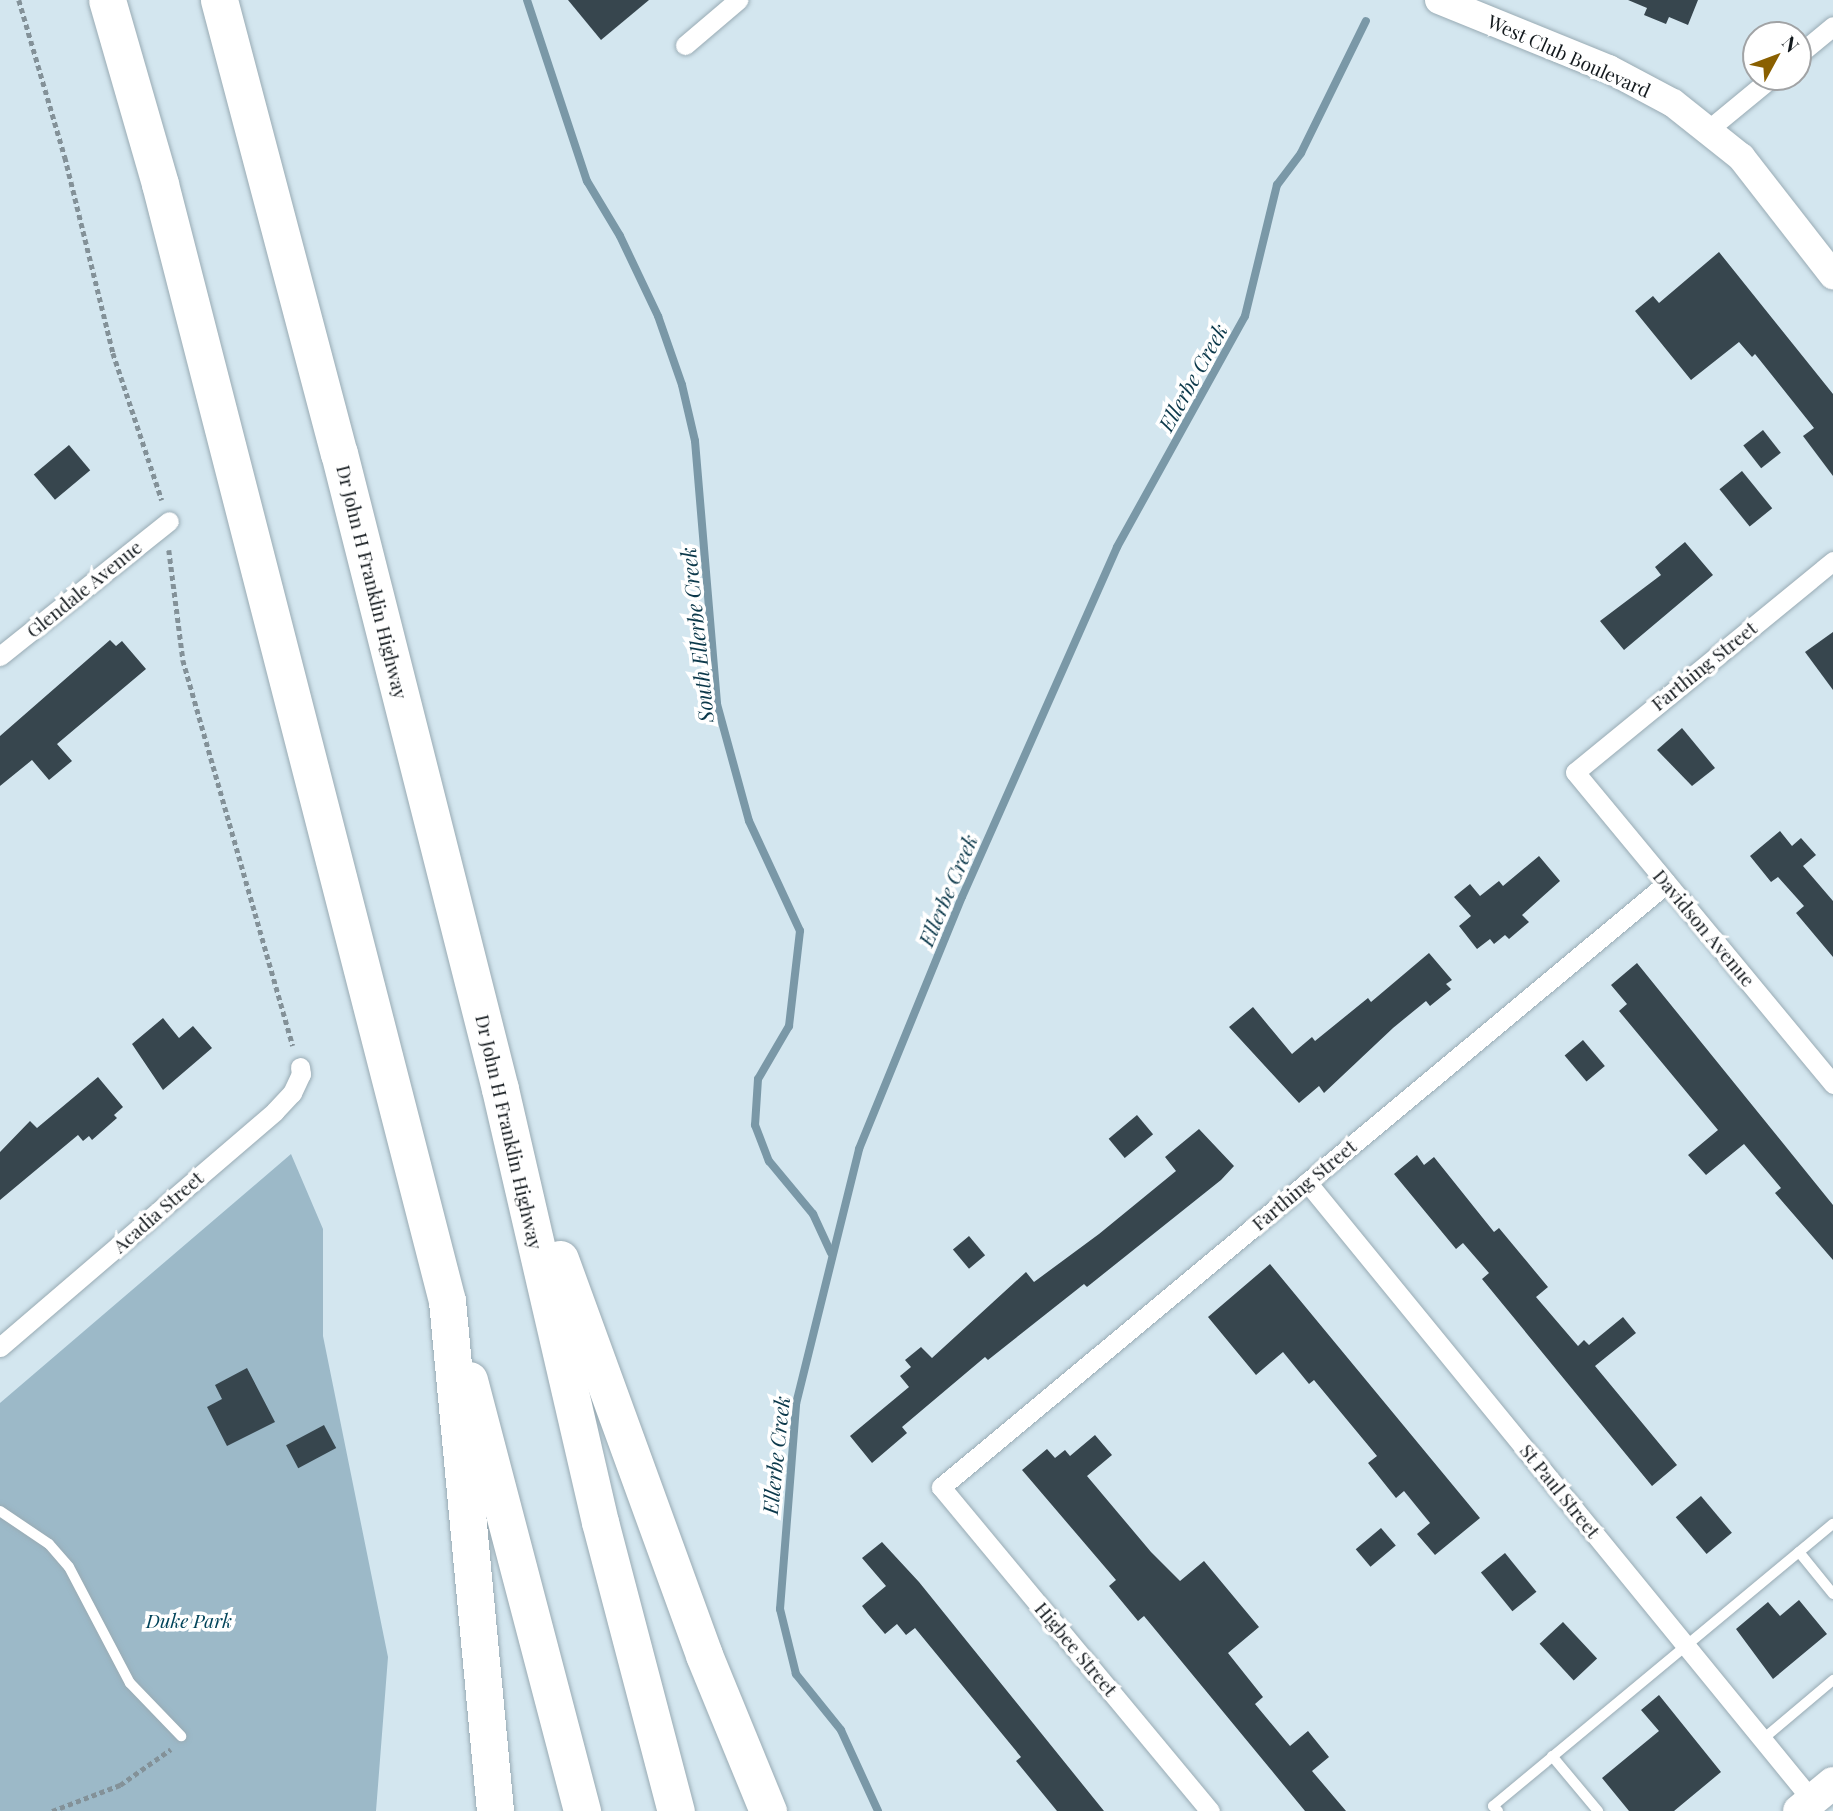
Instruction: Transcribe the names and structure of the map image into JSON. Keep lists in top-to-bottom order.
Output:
{
  "streets": {
    "highway": ["Dr John H Franklin Highway"],
    "street": [
      "West Club Boulevard",
      "Glendale Avenue",
      "Farthing Street",
      "Davidson Avenue",
      "Acadia Street",
      "St Paul Street",
      "Higbee Street"
    ]
  },
  "crossings": [
    ["Farthing Street", "Davidson Avenue"],
    ["Farthing Street", "St Paul Street"],
    ["Farthing Street", "Higbee Street"]
  ],
  "water": ["Ellerbe Creek", "South Ellerbe Creek"],
  "parks": ["Duke Park"],
  "north": "top right"
}
